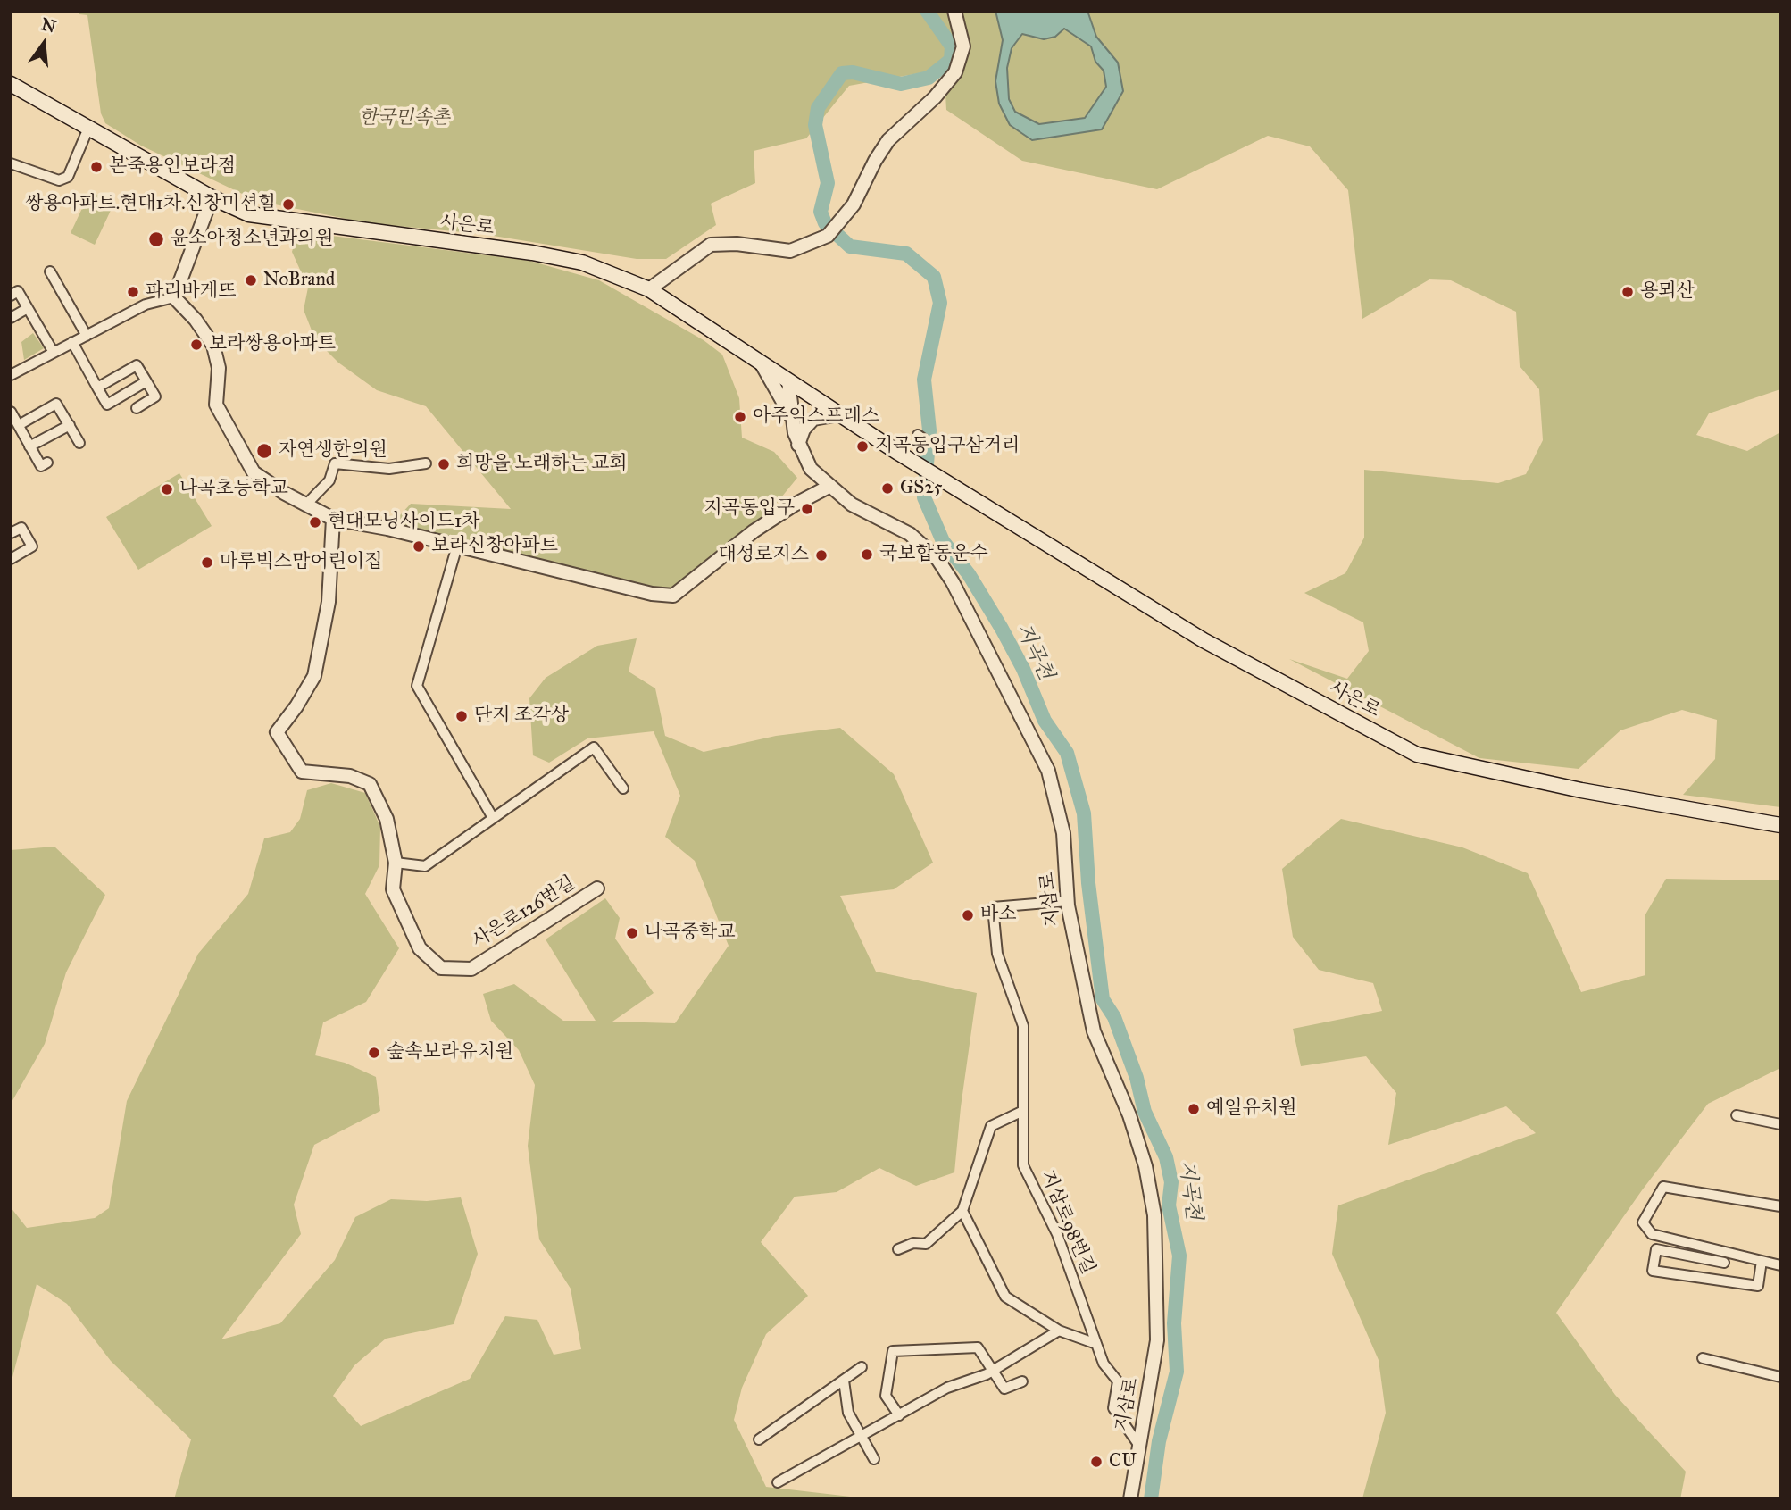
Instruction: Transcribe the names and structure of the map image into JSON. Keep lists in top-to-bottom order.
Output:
{
  "streets": {
    "main road": ["사은로"],
    "street": ["지삼로", "사은로126번길", "지삼로98번길"]
  },
  "crossings": [
    ["사은로", "지삼로"],
    ["지삼로", "지삼로98번길"]
  ],
  "water": ["지곡천"],
  "parks": ["한국민속촌"],
  "places": [
    "본죽용인보라점",
    "쌍용아파트.현대1차.신창미션힐",
    "윤소아청소년과의원",
    "NoBrand",
    "파리바게뜨",
    "용뫼산",
    "보라쌍용아파트",
    "아주익스프레스",
    "지곡동입구삼거리",
    "자연생한의원",
    "희망을 노래하는 교회",
    "GS25",
    "나곡초등학교",
    "지곡동입구",
    "현대모닝사이드1차",
    "보라신창아파트",
    "국보합동운수",
    "대성로지스",
    "마루빅스맘어린이집",
    "단지 조각상",
    "바소",
    "나곡중학교",
    "숲속보라유치원",
    "예일유치원",
    "CU"
  ],
  "north": "top"
}
